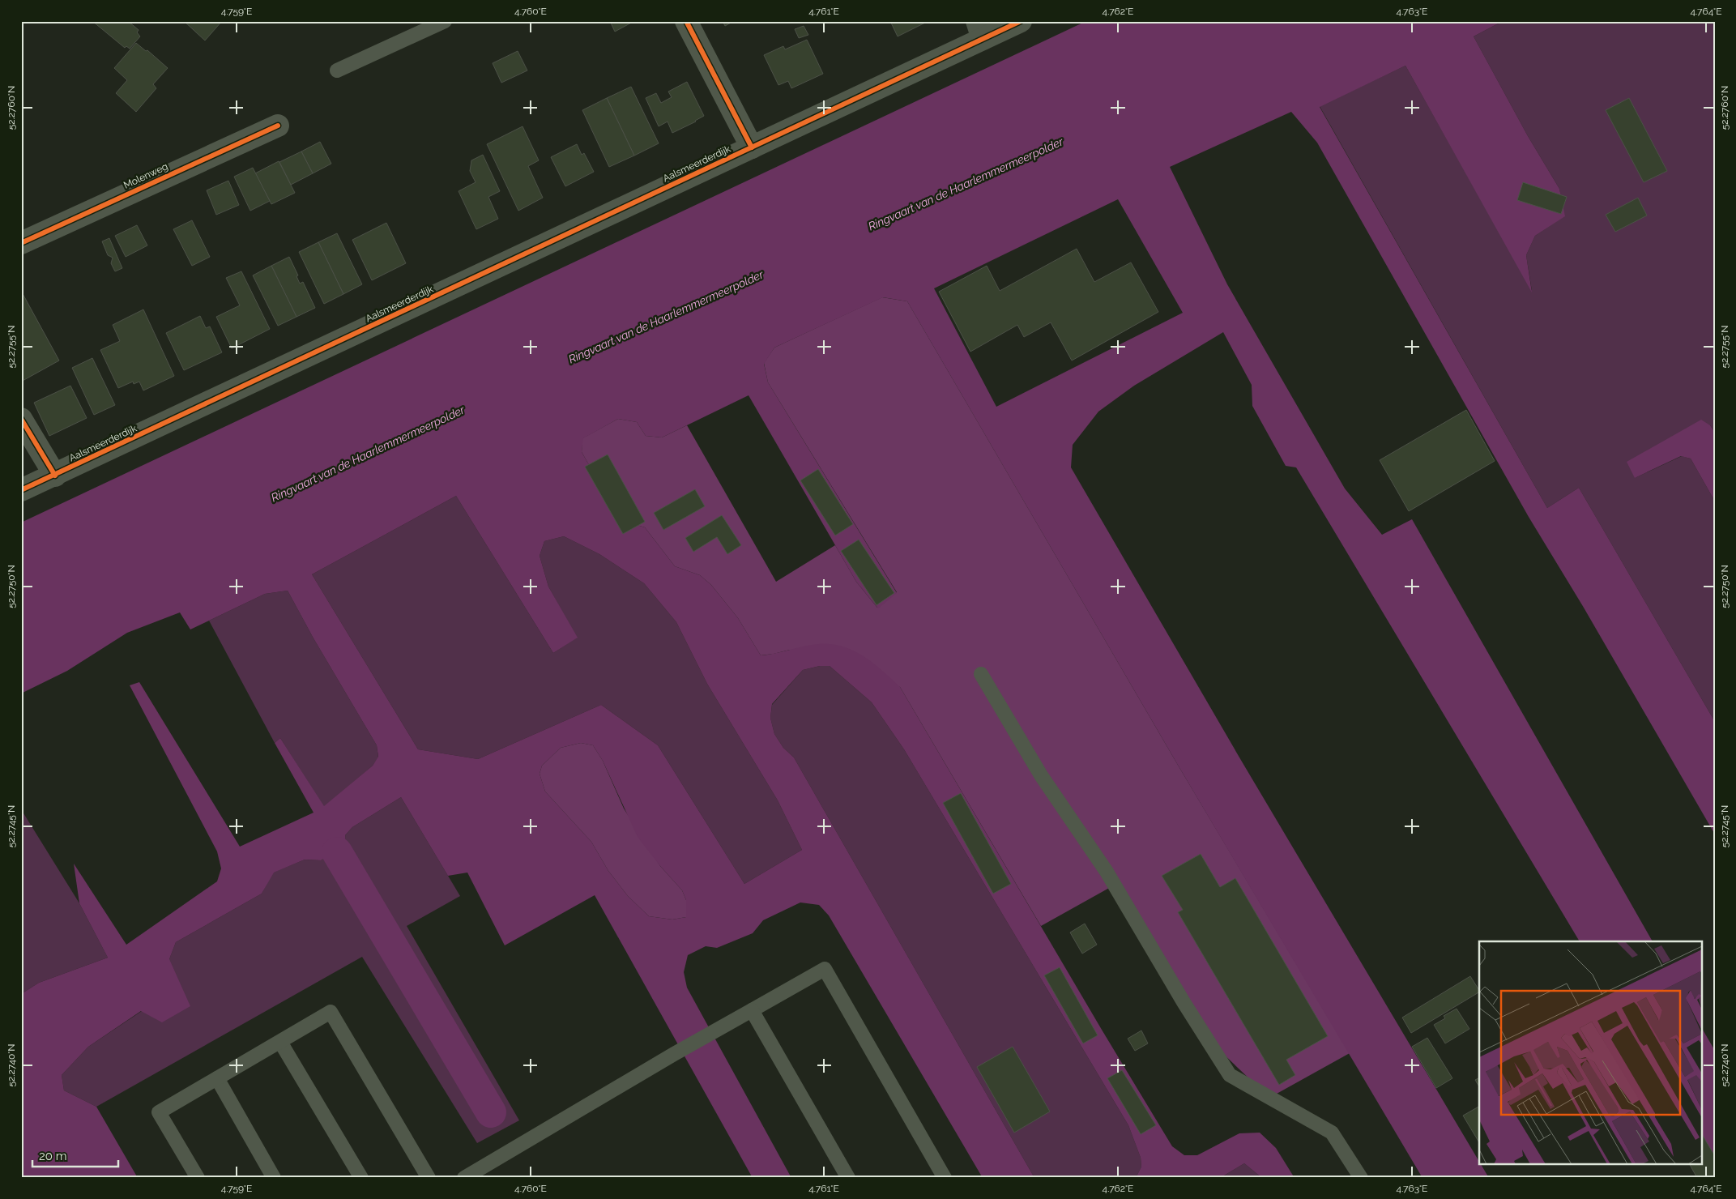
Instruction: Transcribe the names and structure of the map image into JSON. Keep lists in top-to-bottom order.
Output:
{
  "streets": {
    "street": ["Aalsmeerderdijk", "Molenweg"]
  },
  "water": ["Ringvaart van de Haarlemmermeerpolder"],
  "scale_bar": "20 m",
  "coordinates": [
    "4.759°E",
    "4.760°E",
    "4.761°E",
    "4.762°E",
    "4.763°E",
    "4.764°E",
    "52.2760°N",
    "52.2755°N",
    "52.2750°N",
    "52.2745°N",
    "52.2740°N"
  ]
}
